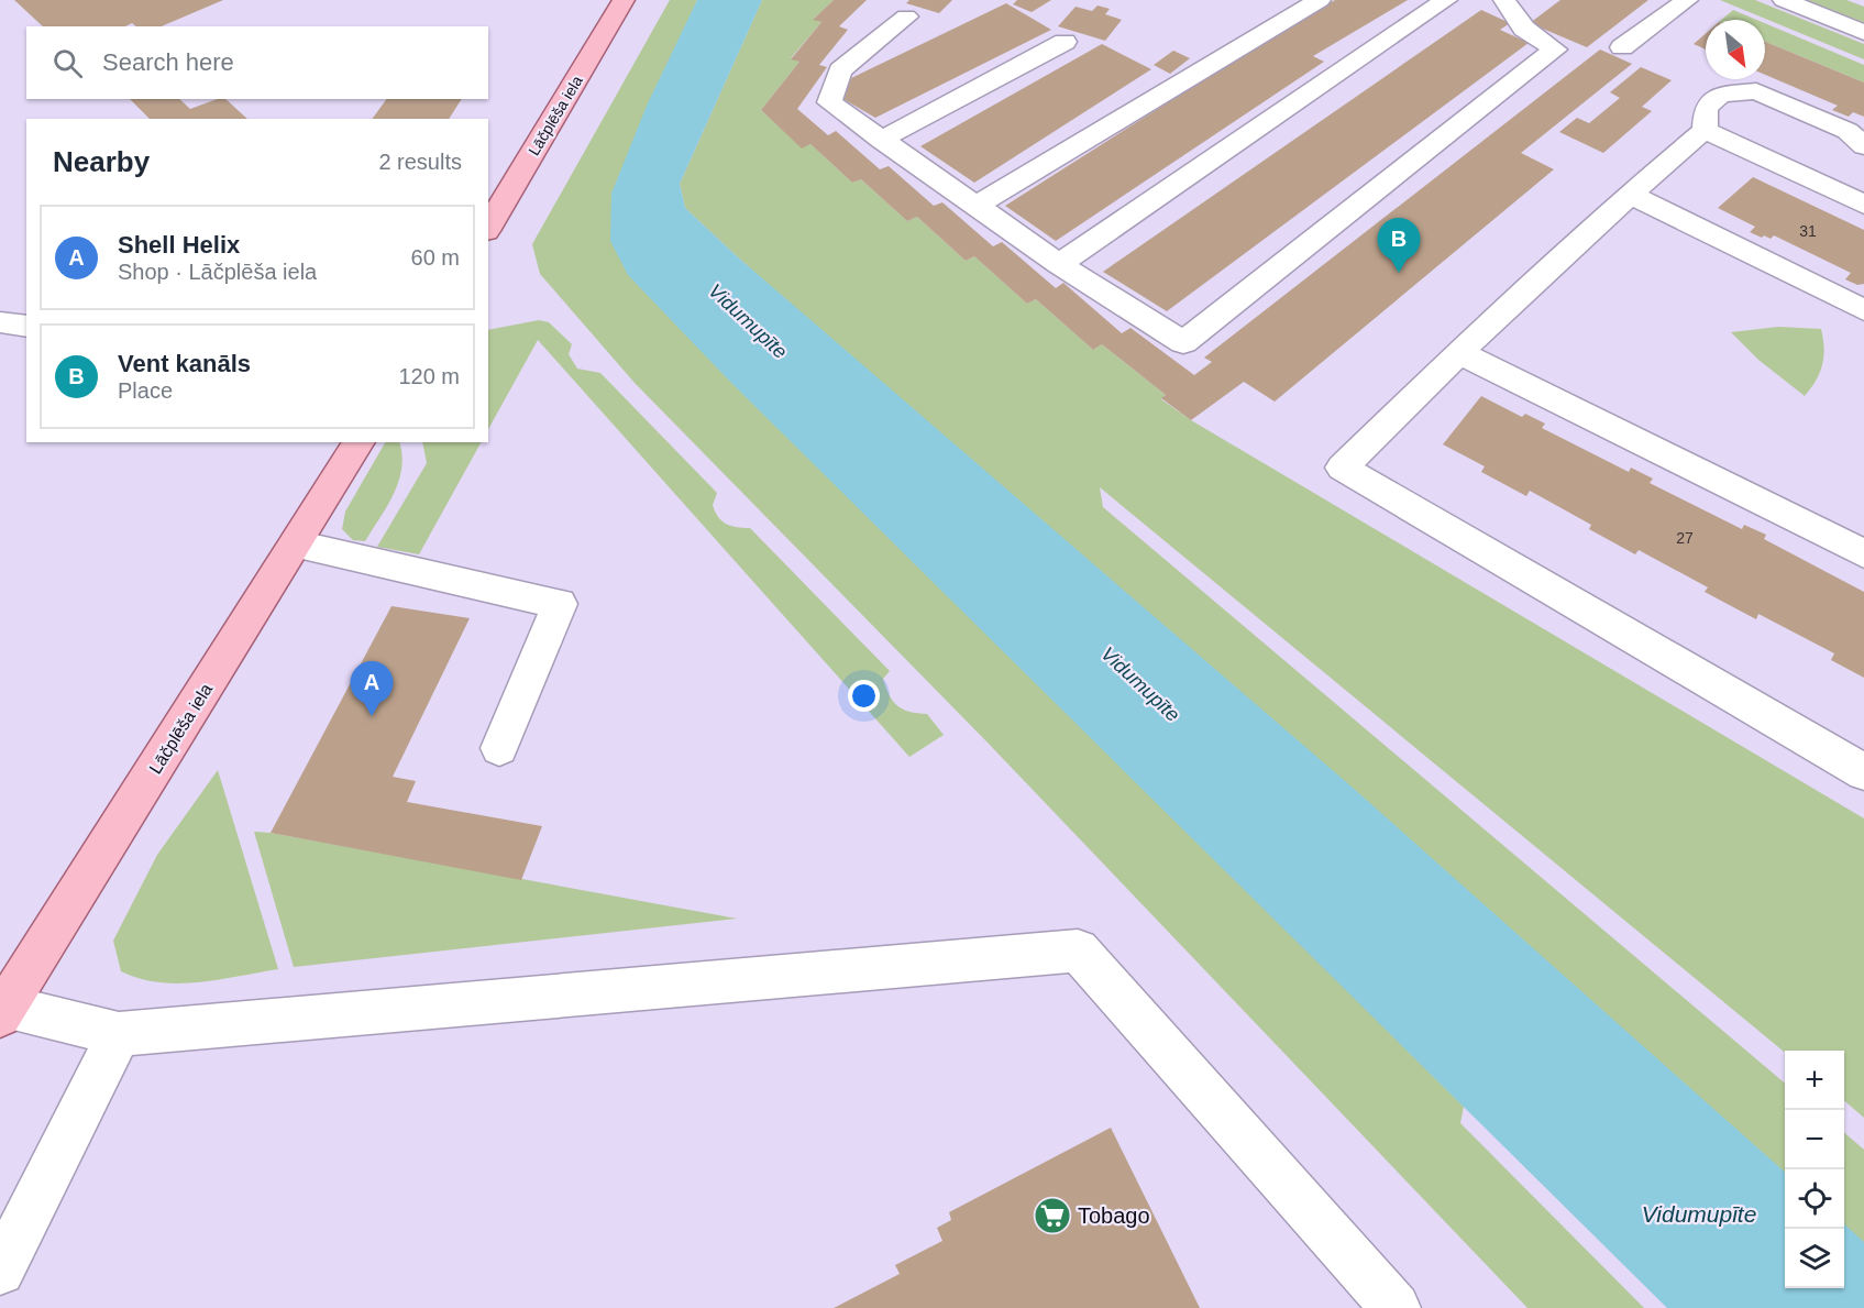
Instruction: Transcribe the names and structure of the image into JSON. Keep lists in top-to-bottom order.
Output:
{
  "streets": {
    "main road": ["Lāčplēša iela"]
  },
  "water": ["Vidumupīte"],
  "places": {
    "supermarket": ["Tobago"]
  },
  "house_numbers": ["31", "27"],
  "north": "bottom right",
  "page": {
    "search": "Search here",
    "heading": ["Nearby", "2 results"],
    "list": [
      {
        "mark": "A",
        "name": "Shell Helix",
        "note": "Shop · Lāčplēša iela",
        "value": "60 m"
      },
      {
        "mark": "B",
        "name": "Vent kanāls",
        "note": "Place",
        "value": "120 m"
      }
    ],
    "pins": ["B", "A"],
    "map_buttons": ["+", "−"]
  }
}
